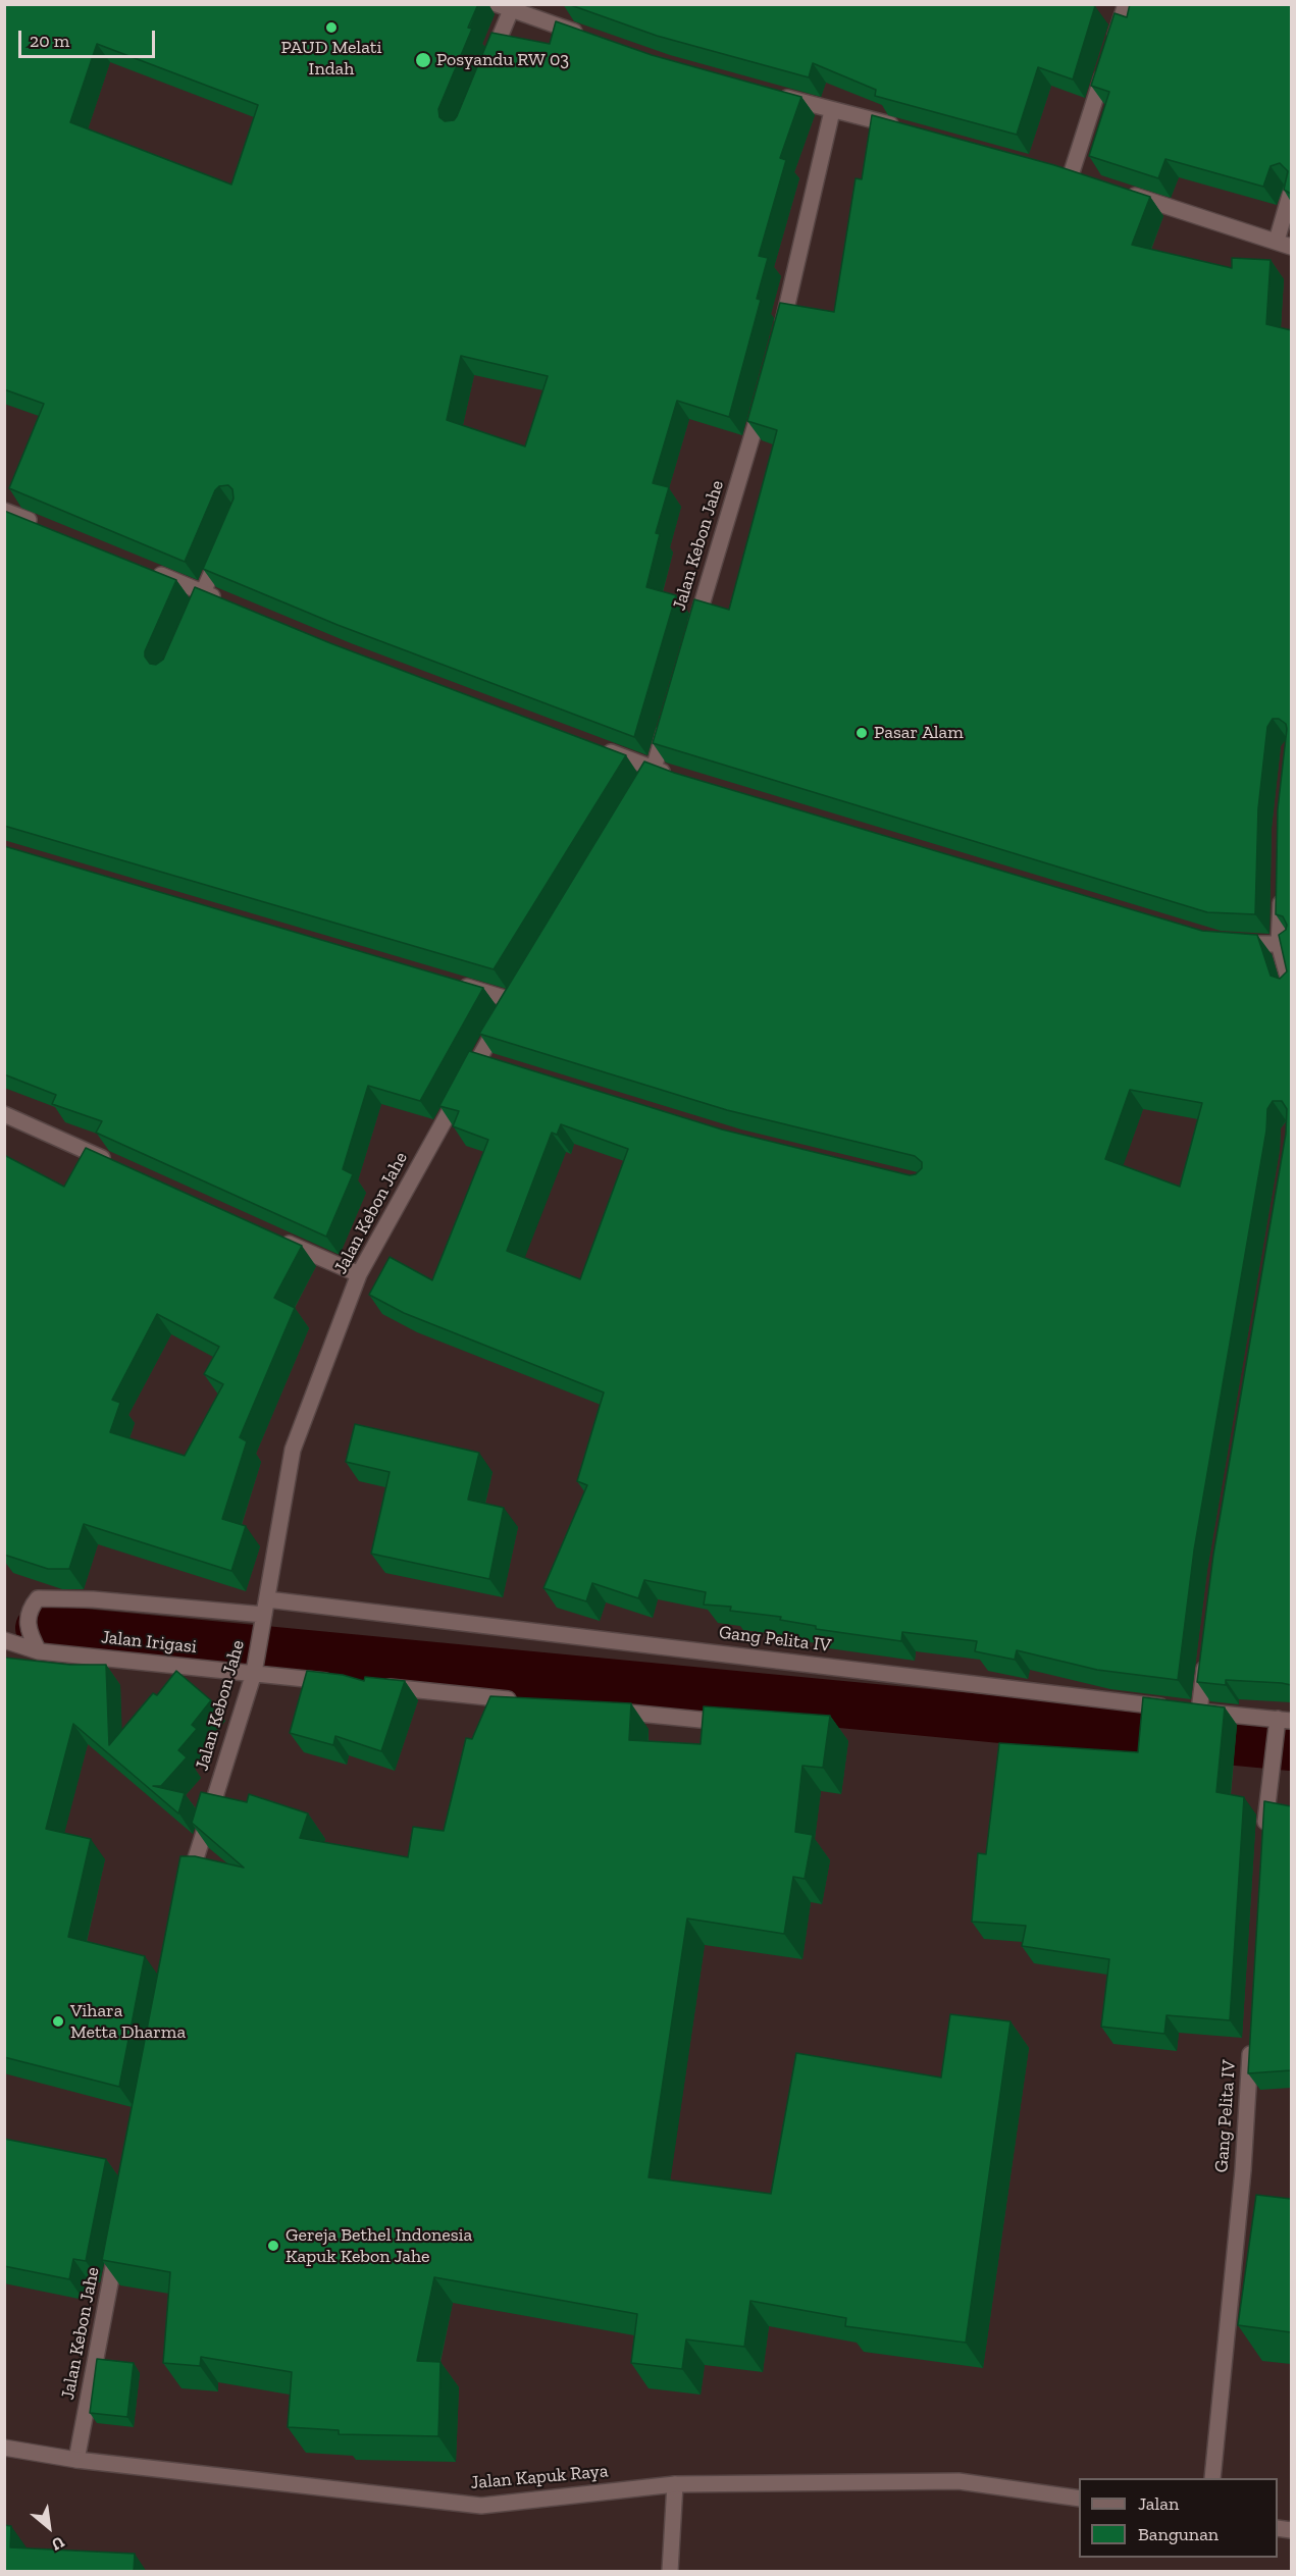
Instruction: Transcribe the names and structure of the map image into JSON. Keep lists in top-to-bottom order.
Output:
{
  "streets": {
    "street": [
      "Jalan Kebon Jahe",
      "Gang Pelita IV",
      "Jalan Irigasi",
      "Jalan Kapuk Raya"
    ]
  },
  "crossings": [
    ["Jalan Kebon Jahe", "Gang Pelita IV"],
    ["Jalan Kebon Jahe", "Jalan Irigasi"],
    ["Jalan Kebon Jahe", "Jalan Kapuk Raya"],
    ["Gang Pelita IV", "Jalan Irigasi"]
  ],
  "places": [
    "PAUD Melati Indah",
    "Posyandu RW 03",
    "Pasar Alam",
    "Vihara Metta Dharma",
    "Gereja Bethel Indonesia Kapuk Kebon Jahe"
  ],
  "legend": ["Jalan", "Bangunan"],
  "scale_bar": "20 m",
  "north": "bottom right"
}
